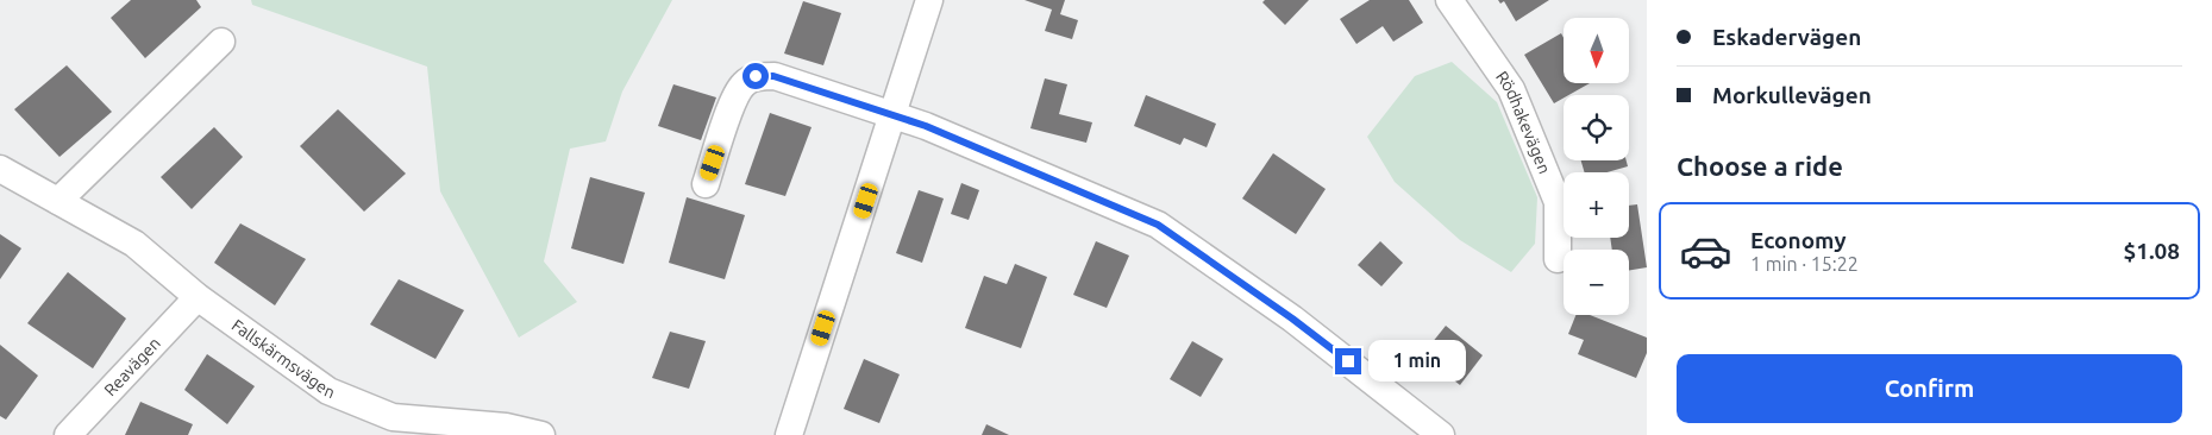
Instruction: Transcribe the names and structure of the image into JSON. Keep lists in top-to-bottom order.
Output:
{
  "streets": {
    "street": ["Rödhakevägen", "Fallskärmsvägen", "Reavägen"]
  },
  "crossings": [
    ["Fallskärmsvägen", "Reavägen"]
  ],
  "north": "bottom",
  "page": {
    "banner": ["Eskadervägen", "Morkullevägen"],
    "map_buttons": ["+", "−"],
    "heading": "Choose a ride",
    "list": [
      {
        "name": "Economy",
        "note": "1 min · 15:22",
        "value": "$1.08"
      }
    ],
    "bubble": "1 min",
    "buttons": "Confirm"
  }
}
